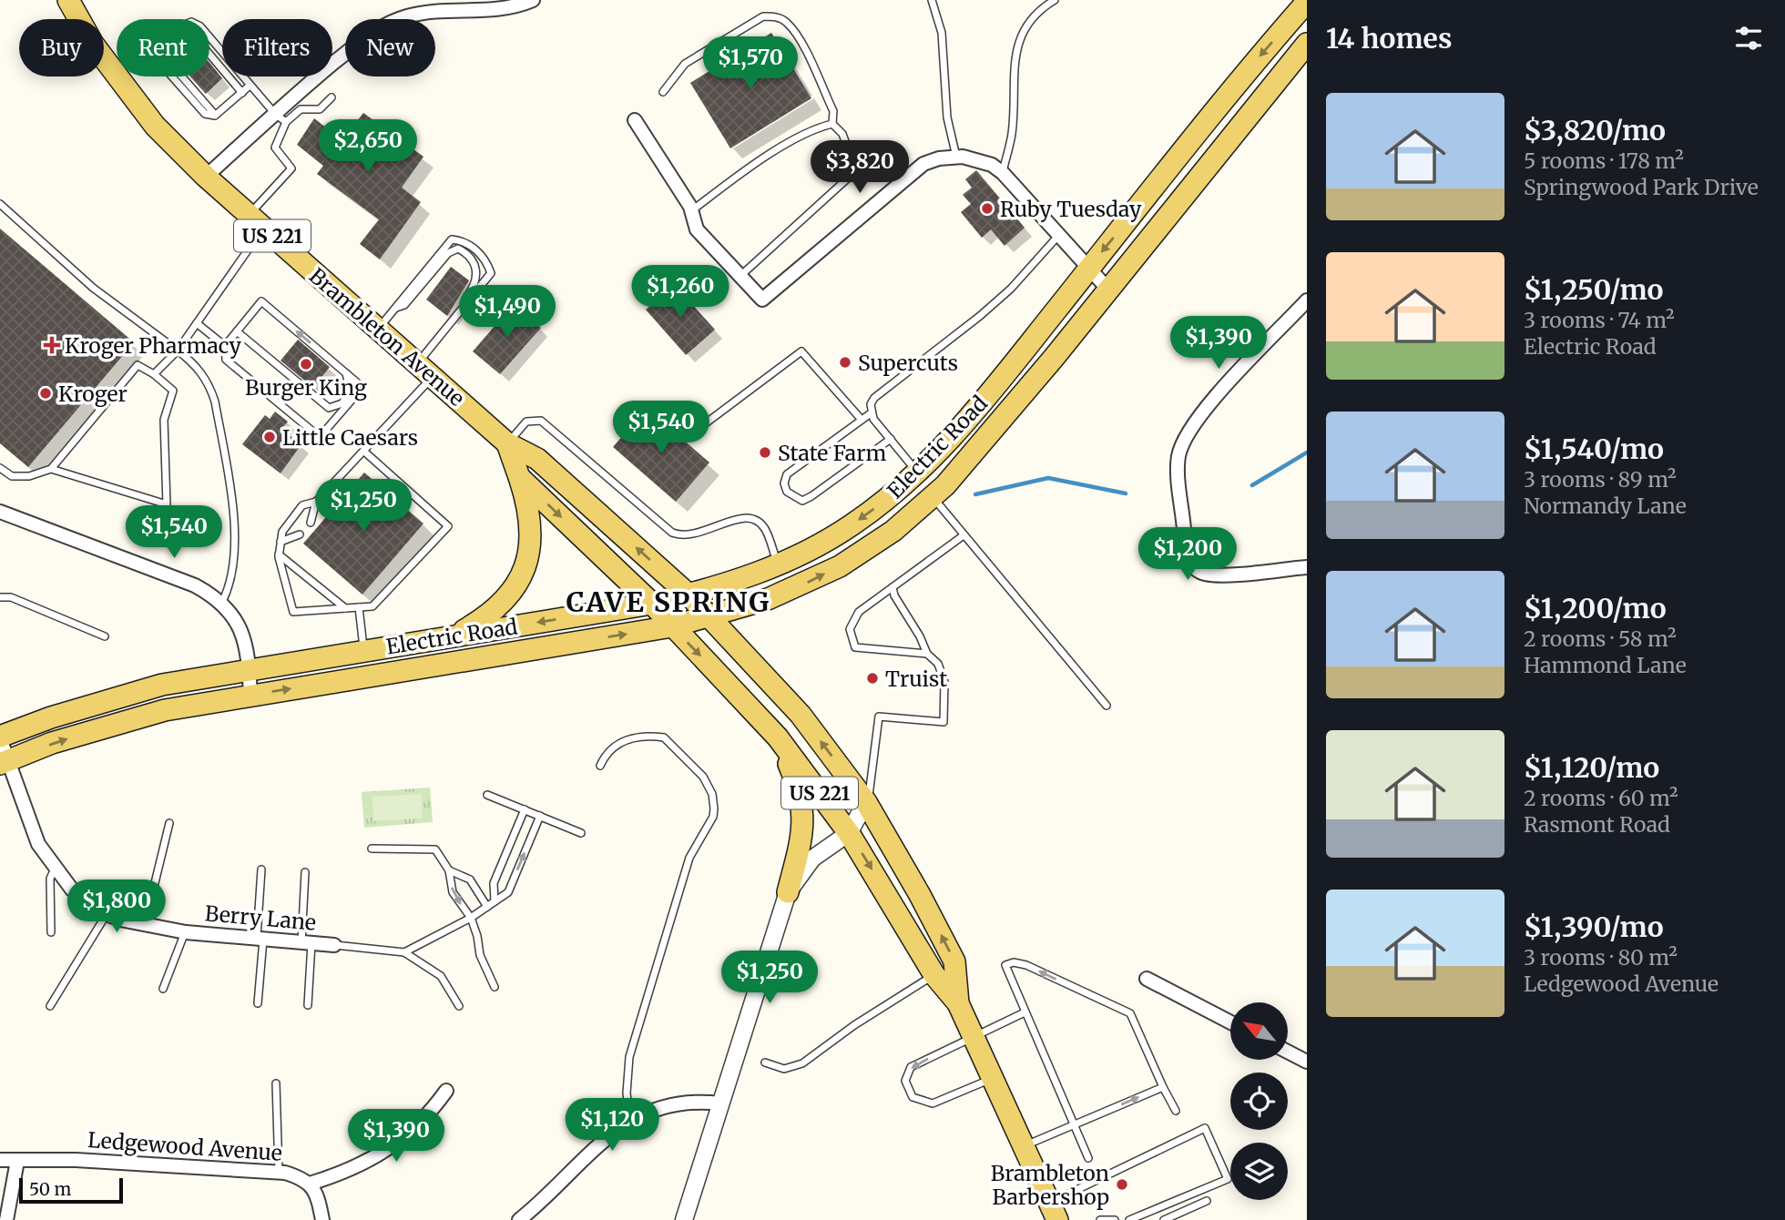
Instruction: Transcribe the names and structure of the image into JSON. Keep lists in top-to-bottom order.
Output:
{
  "streets": {
    "main road": ["US 221", "Brambleton Avenue", "Electric Road"],
    "street": ["Berry Lane", "Ledgewood Avenue"]
  },
  "crossings": [
    ["Brambleton Avenue", "Electric Road"],
    ["Electric Road", "Berry Lane"]
  ],
  "districts": ["CAVE SPRING"],
  "places": {
    "other": [
      "Ruby Tuesday",
      "Supercuts",
      "Burger King",
      "Kroger",
      "Little Caesars",
      "State Farm",
      "Truist",
      "Brambleton Barbershop"
    ],
    "health": ["Kroger Pharmacy"]
  },
  "scale_bar": "50 m",
  "north": "top left",
  "page": {
    "heading": "14 homes",
    "chip": [
      "Buy",
      "Rent",
      "Filters",
      "New"
    ],
    "price": [
      "$1,570",
      "$2,650",
      "$3,820",
      "$1,260",
      "$1,490",
      "$1,390",
      "$1,540",
      "$1,250",
      "$1,540",
      "$1,200",
      "$1,800",
      "$1,250",
      "$1,120",
      "$1,390"
    ],
    "list": [
      {
        "name": "$3,820/mo",
        "note": "5 rooms · 178 m² · Springwood Park Drive"
      },
      {
        "name": "$1,250/mo",
        "note": "3 rooms · 74 m² · Electric Road"
      },
      {
        "name": "$1,540/mo",
        "note": "3 rooms · 89 m² · Normandy Lane"
      },
      {
        "name": "$1,200/mo",
        "note": "2 rooms · 58 m² · Hammond Lane"
      },
      {
        "name": "$1,120/mo",
        "note": "2 rooms · 60 m² · Rasmont Road"
      },
      {
        "name": "$1,390/mo",
        "note": "3 rooms · 80 m² · Ledgewood Avenue"
      }
    ],
    "scale": "50 m"
  }
}
